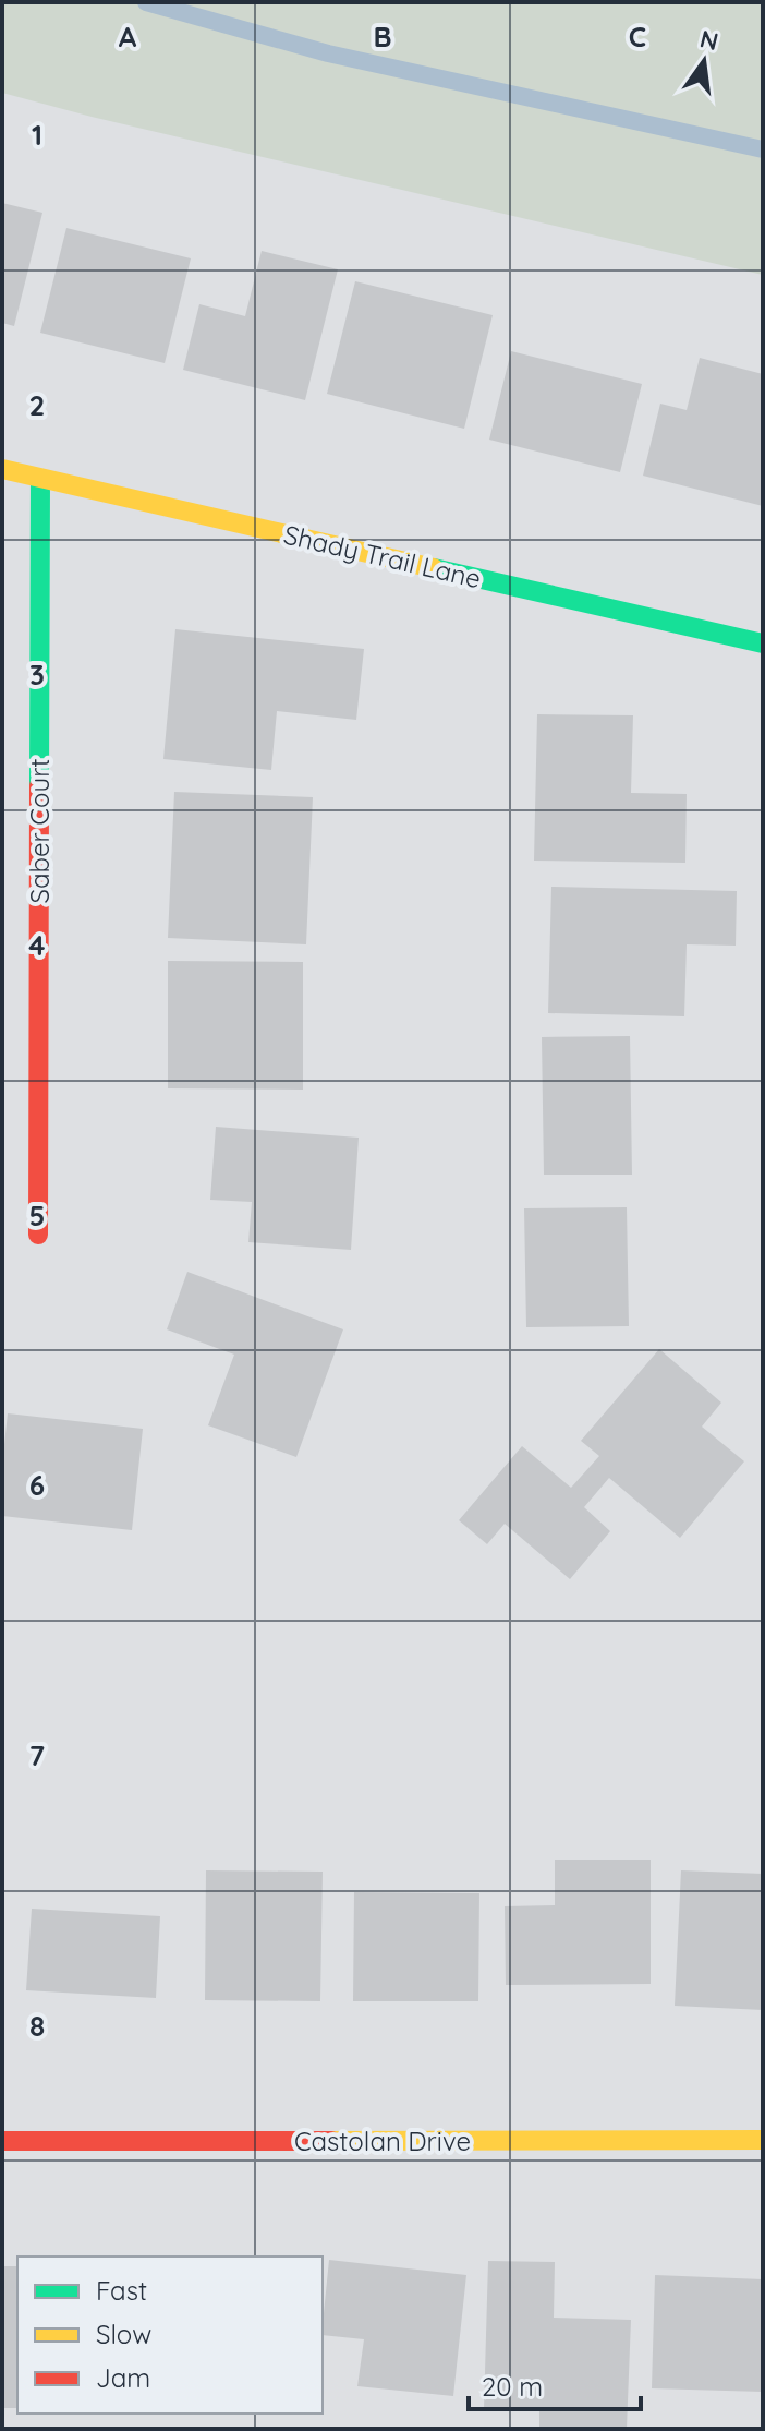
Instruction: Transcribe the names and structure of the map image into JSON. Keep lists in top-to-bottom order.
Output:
{
  "streets": {
    "street": ["Shady Trail Lane", "Saber Court", "Castolan Drive"]
  },
  "crossings": [
    ["Shady Trail Lane", "Saber Court"]
  ],
  "legend": ["Fast", "Slow", "Jam"],
  "scale_bar": "20 m",
  "north": "top",
  "grid": {
    "columns": ["A", "B", "C"],
    "rows": [
      "1",
      "2",
      "3",
      "4",
      "5",
      "6",
      "7",
      "8"
    ]
  }
}
